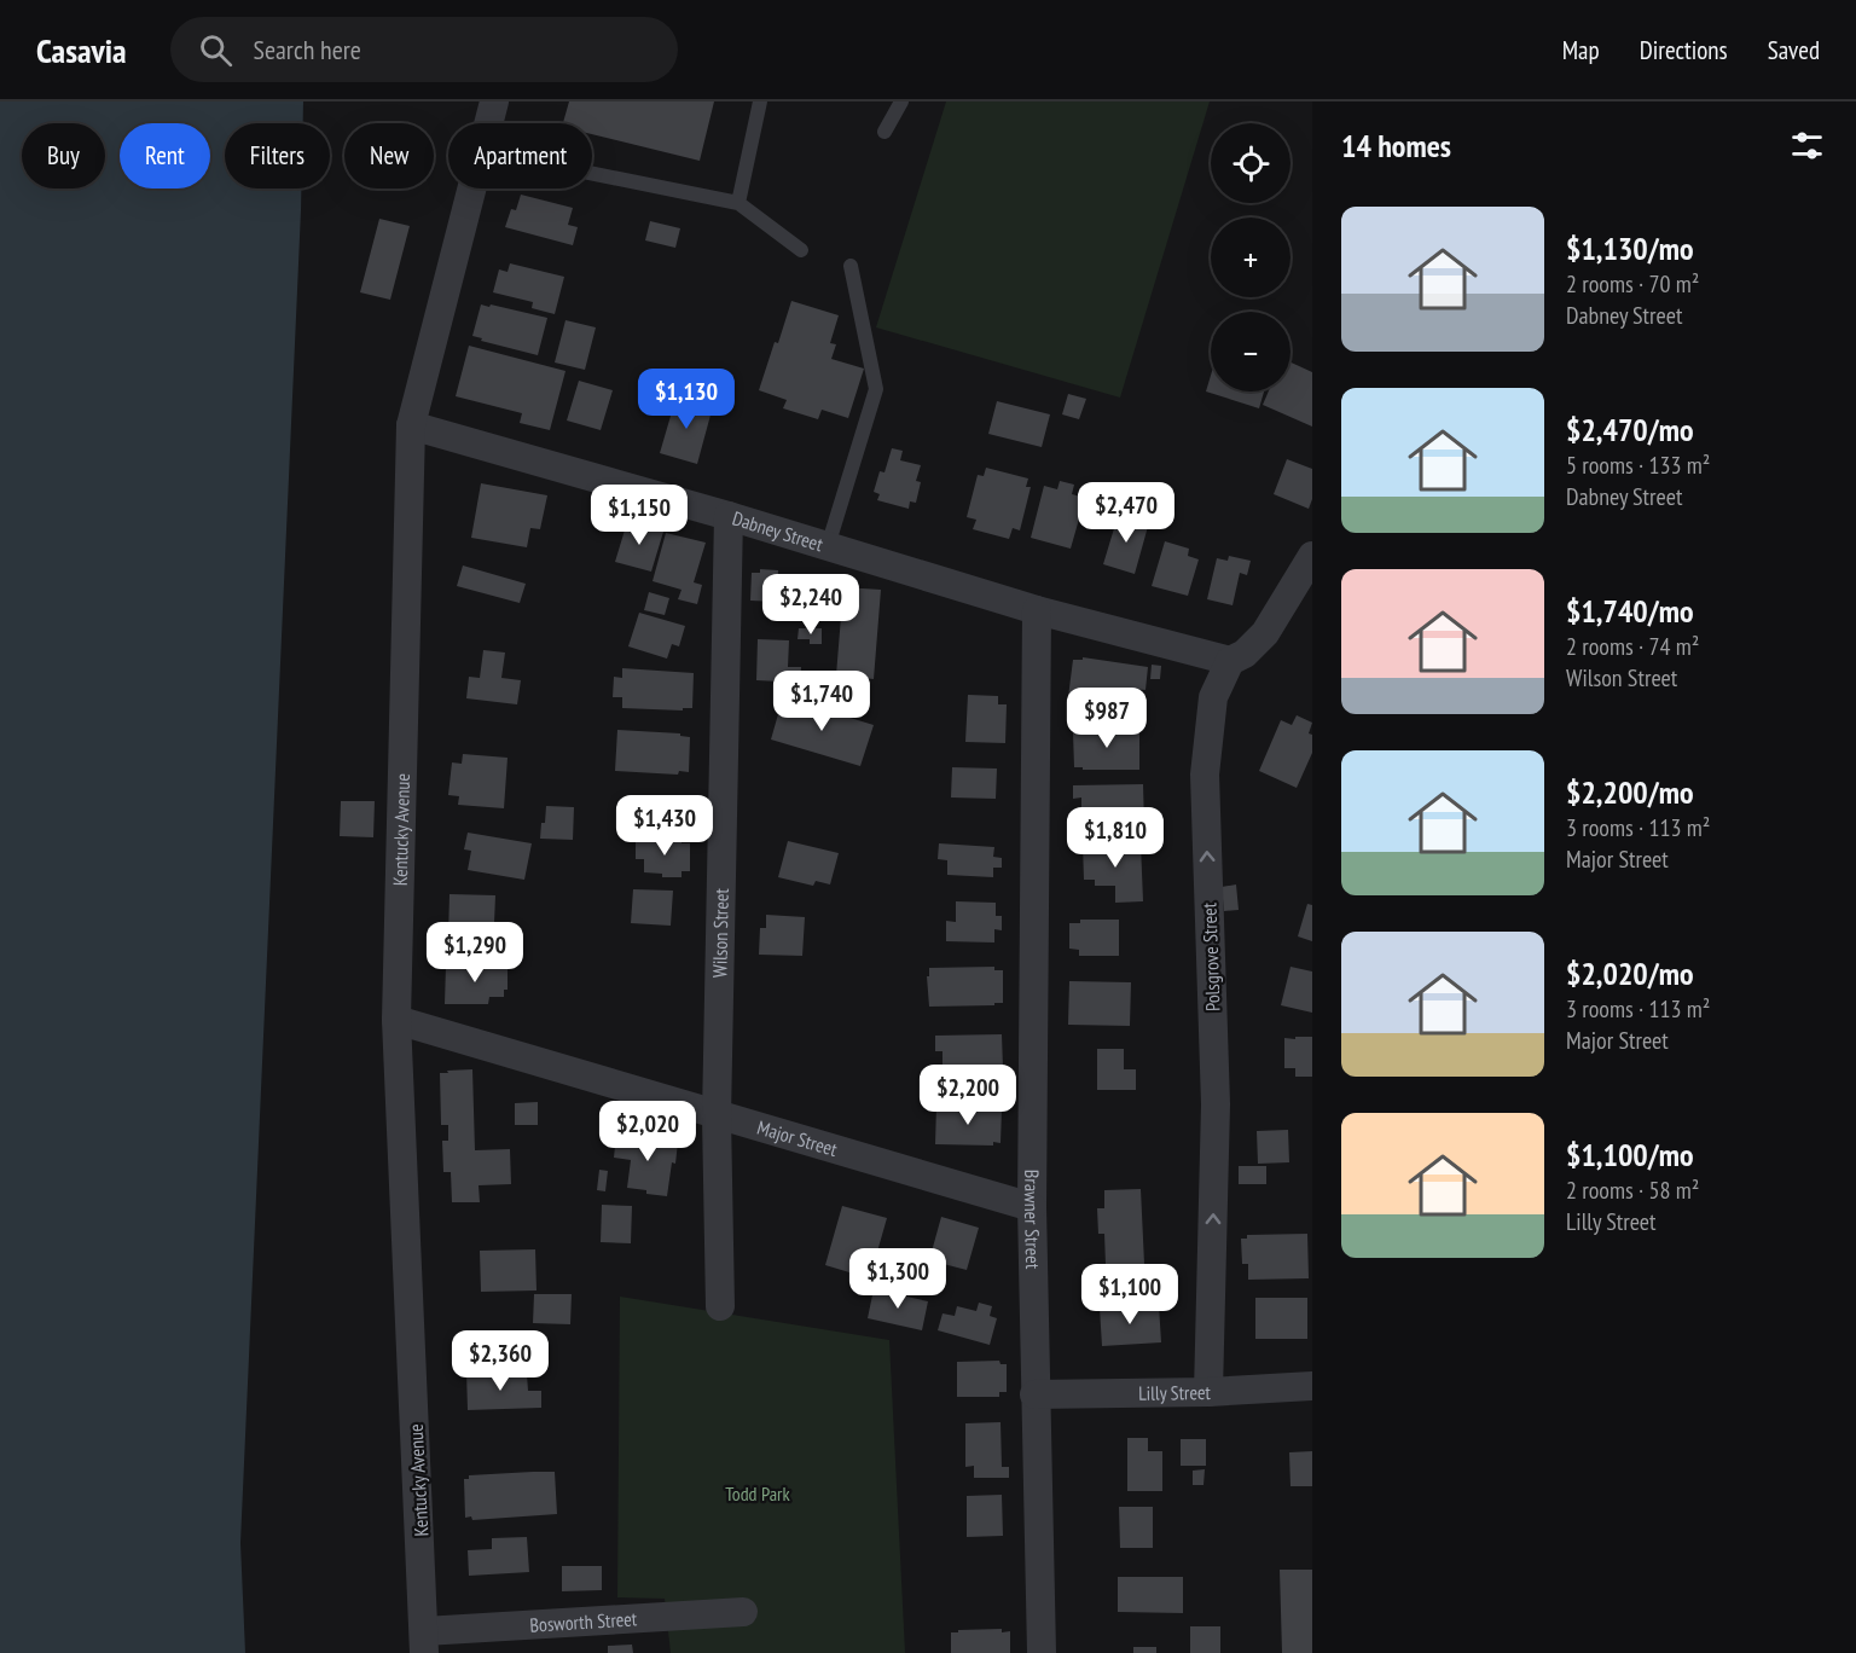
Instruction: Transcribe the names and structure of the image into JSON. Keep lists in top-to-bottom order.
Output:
{
  "streets": {
    "street": [
      "Dabney Street",
      "Kentucky Avenue",
      "Wilson Street",
      "Polsgrove Street",
      "Major Street",
      "Brawner Street",
      "Lilly Street",
      "Bosworth Street"
    ]
  },
  "crossings": [
    ["Dabney Street", "Kentucky Avenue"],
    ["Dabney Street", "Wilson Street"],
    ["Dabney Street", "Polsgrove Street"],
    ["Dabney Street", "Brawner Street"],
    ["Kentucky Avenue", "Major Street"],
    ["Kentucky Avenue", "Bosworth Street"],
    ["Wilson Street", "Major Street"],
    ["Polsgrove Street", "Lilly Street"],
    ["Major Street", "Brawner Street"],
    ["Brawner Street", "Lilly Street"]
  ],
  "one_way": ["Polsgrove Street"],
  "parks": ["Todd Park"],
  "page": {
    "header": "Casavia",
    "search": "Search here",
    "nav": ["Map", "Directions", "Saved"],
    "heading": "14 homes",
    "map_buttons": ["+", "−"],
    "chip": [
      "Buy",
      "Rent",
      "Filters",
      "New",
      "Apartment"
    ],
    "list": [
      {
        "name": "$1,130/mo",
        "note": "2 rooms · 70 m² · Dabney Street"
      },
      {
        "name": "$2,470/mo",
        "note": "5 rooms · 133 m² · Dabney Street"
      },
      {
        "name": "$1,740/mo",
        "note": "2 rooms · 74 m² · Wilson Street"
      },
      {
        "name": "$2,200/mo",
        "note": "3 rooms · 113 m² · Major Street"
      },
      {
        "name": "$2,020/mo",
        "note": "3 rooms · 113 m² · Major Street"
      },
      {
        "name": "$1,100/mo",
        "note": "2 rooms · 58 m² · Lilly Street"
      }
    ],
    "price": [
      "$1,130",
      "$2,470",
      "$1,150",
      "$2,240",
      "$1,740",
      "$987",
      "$1,430",
      "$1,810",
      "$1,290",
      "$2,200",
      "$2,020",
      "$1,300",
      "$1,100",
      "$2,360"
    ]
  }
}
